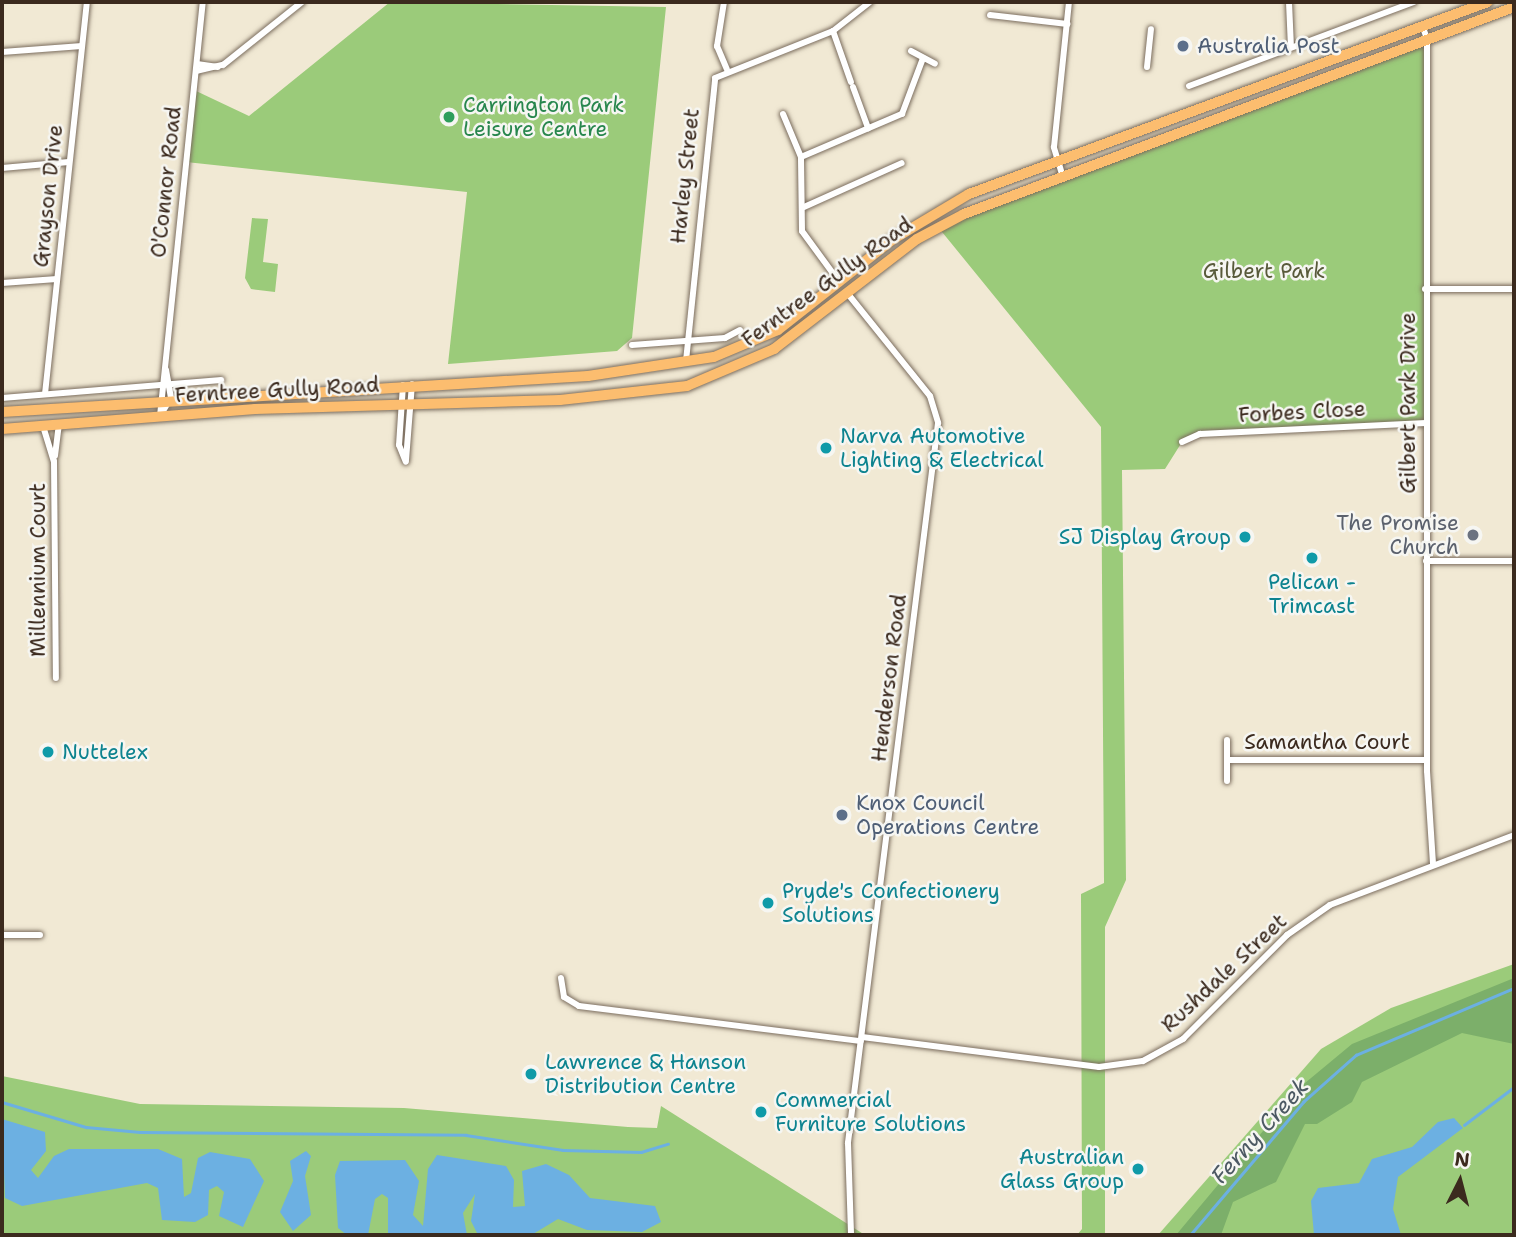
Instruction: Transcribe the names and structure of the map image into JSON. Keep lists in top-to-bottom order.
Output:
{
  "streets": {
    "main road": ["Ferntree Gully Road"],
    "street": [
      "Harley Street",
      "O'Connor Road",
      "Grayson Drive",
      "Gilbert Park Drive",
      "Forbes Close",
      "Millennium Court",
      "Henderson Road",
      "Samantha Court",
      "Rushdale Street"
    ]
  },
  "crossings": [
    ["Harley Street", "Ferntree Gully Road"],
    ["O'Connor Road", "Ferntree Gully Road"],
    ["Grayson Drive", "Ferntree Gully Road"],
    ["Ferntree Gully Road", "Gilbert Park Drive"],
    ["Ferntree Gully Road", "Millennium Court"],
    ["Ferntree Gully Road", "Henderson Road"],
    ["Gilbert Park Drive", "Forbes Close"],
    ["Gilbert Park Drive", "Samantha Court"],
    ["Gilbert Park Drive", "Rushdale Street"],
    ["Henderson Road", "Rushdale Street"]
  ],
  "water": ["Ferny Creek"],
  "parks": ["Gilbert Park"],
  "places": [
    "Australia Post",
    "Carrington Park Leisure Centre",
    "Narva Automotive Lighting & Electrical",
    "The Promise Church",
    "SJ Display Group",
    "Pelican - Trimcast",
    "Nuttelex",
    "Knox Council Operations Centre",
    "Pryde's Confectionery Solutions",
    "Lawrence & Hanson Distribution Centre",
    "Commercial Furniture Solutions",
    "Australian Glass Group"
  ],
  "north": "top"
}
